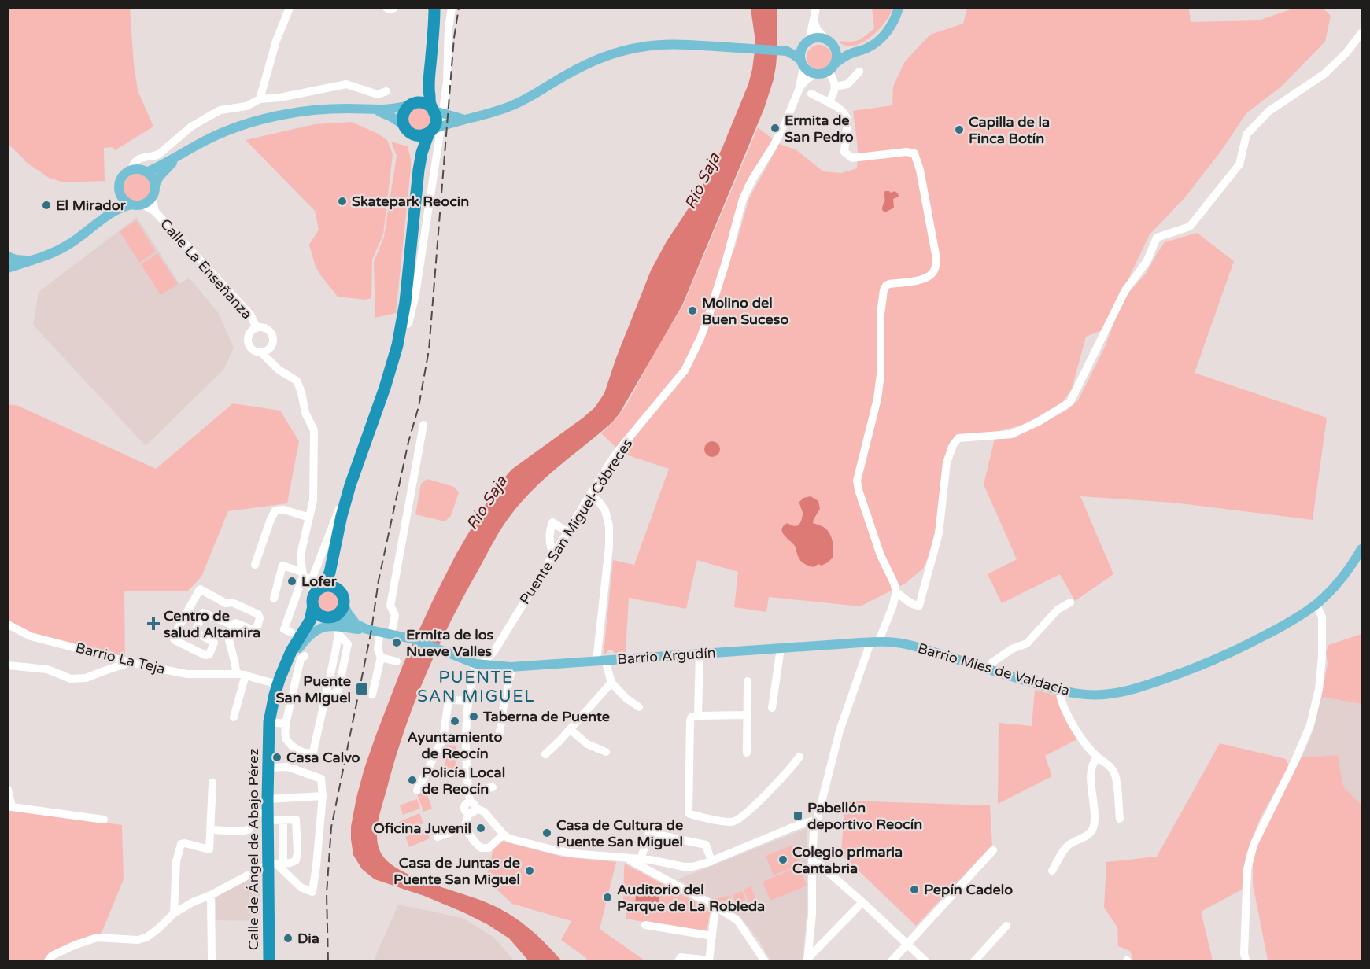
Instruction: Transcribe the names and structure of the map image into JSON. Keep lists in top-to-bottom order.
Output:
{
  "streets": {
    "highway": ["Calle de Ángel de Abajo Pérez"],
    "main road": ["Barrio Argudín", "Barrio Mies de Valdacia"],
    "street": ["Calle La Enseñanza", "Puente San Miguel-Cóbreces", "Barrio La Teja"]
  },
  "crossings": [
    ["Puente San Miguel-Cóbreces", "Barrio Argudín"],
    ["Barrio Argudín", "Barrio Mies de Valdacia"],
    ["Barrio La Teja", "Calle de Ángel de Abajo Pérez"]
  ],
  "districts": ["PUENTE SAN MIGUEL"],
  "water": ["Río Saja"],
  "places": {
    "other": [
      "Ermita de San Pedro",
      "Capilla de la Finca Botín",
      "Skatepark Reocin",
      "El Mirador",
      "Molino del Buen Suceso",
      "Lofer",
      "Ermita de los Nueve Valles",
      "Taberna de Puente",
      "Ayuntamiento de Reocín",
      "Casa Calvo",
      "Policía Local de Reocín",
      "Oficina Juvenil",
      "Casa de Cultura de Puente San Miguel",
      "Colegio primaria Cantabria",
      "Casa de Juntas de Puente San Miguel",
      "Pepín Cadelo",
      "Auditorio del Parque de La Robleda",
      "Dia"
    ],
    "health": ["Centro de salud Altamira"],
    "transit": ["Puente San Miguel", "Pabellón deportivo Reocín"]
  }
}
